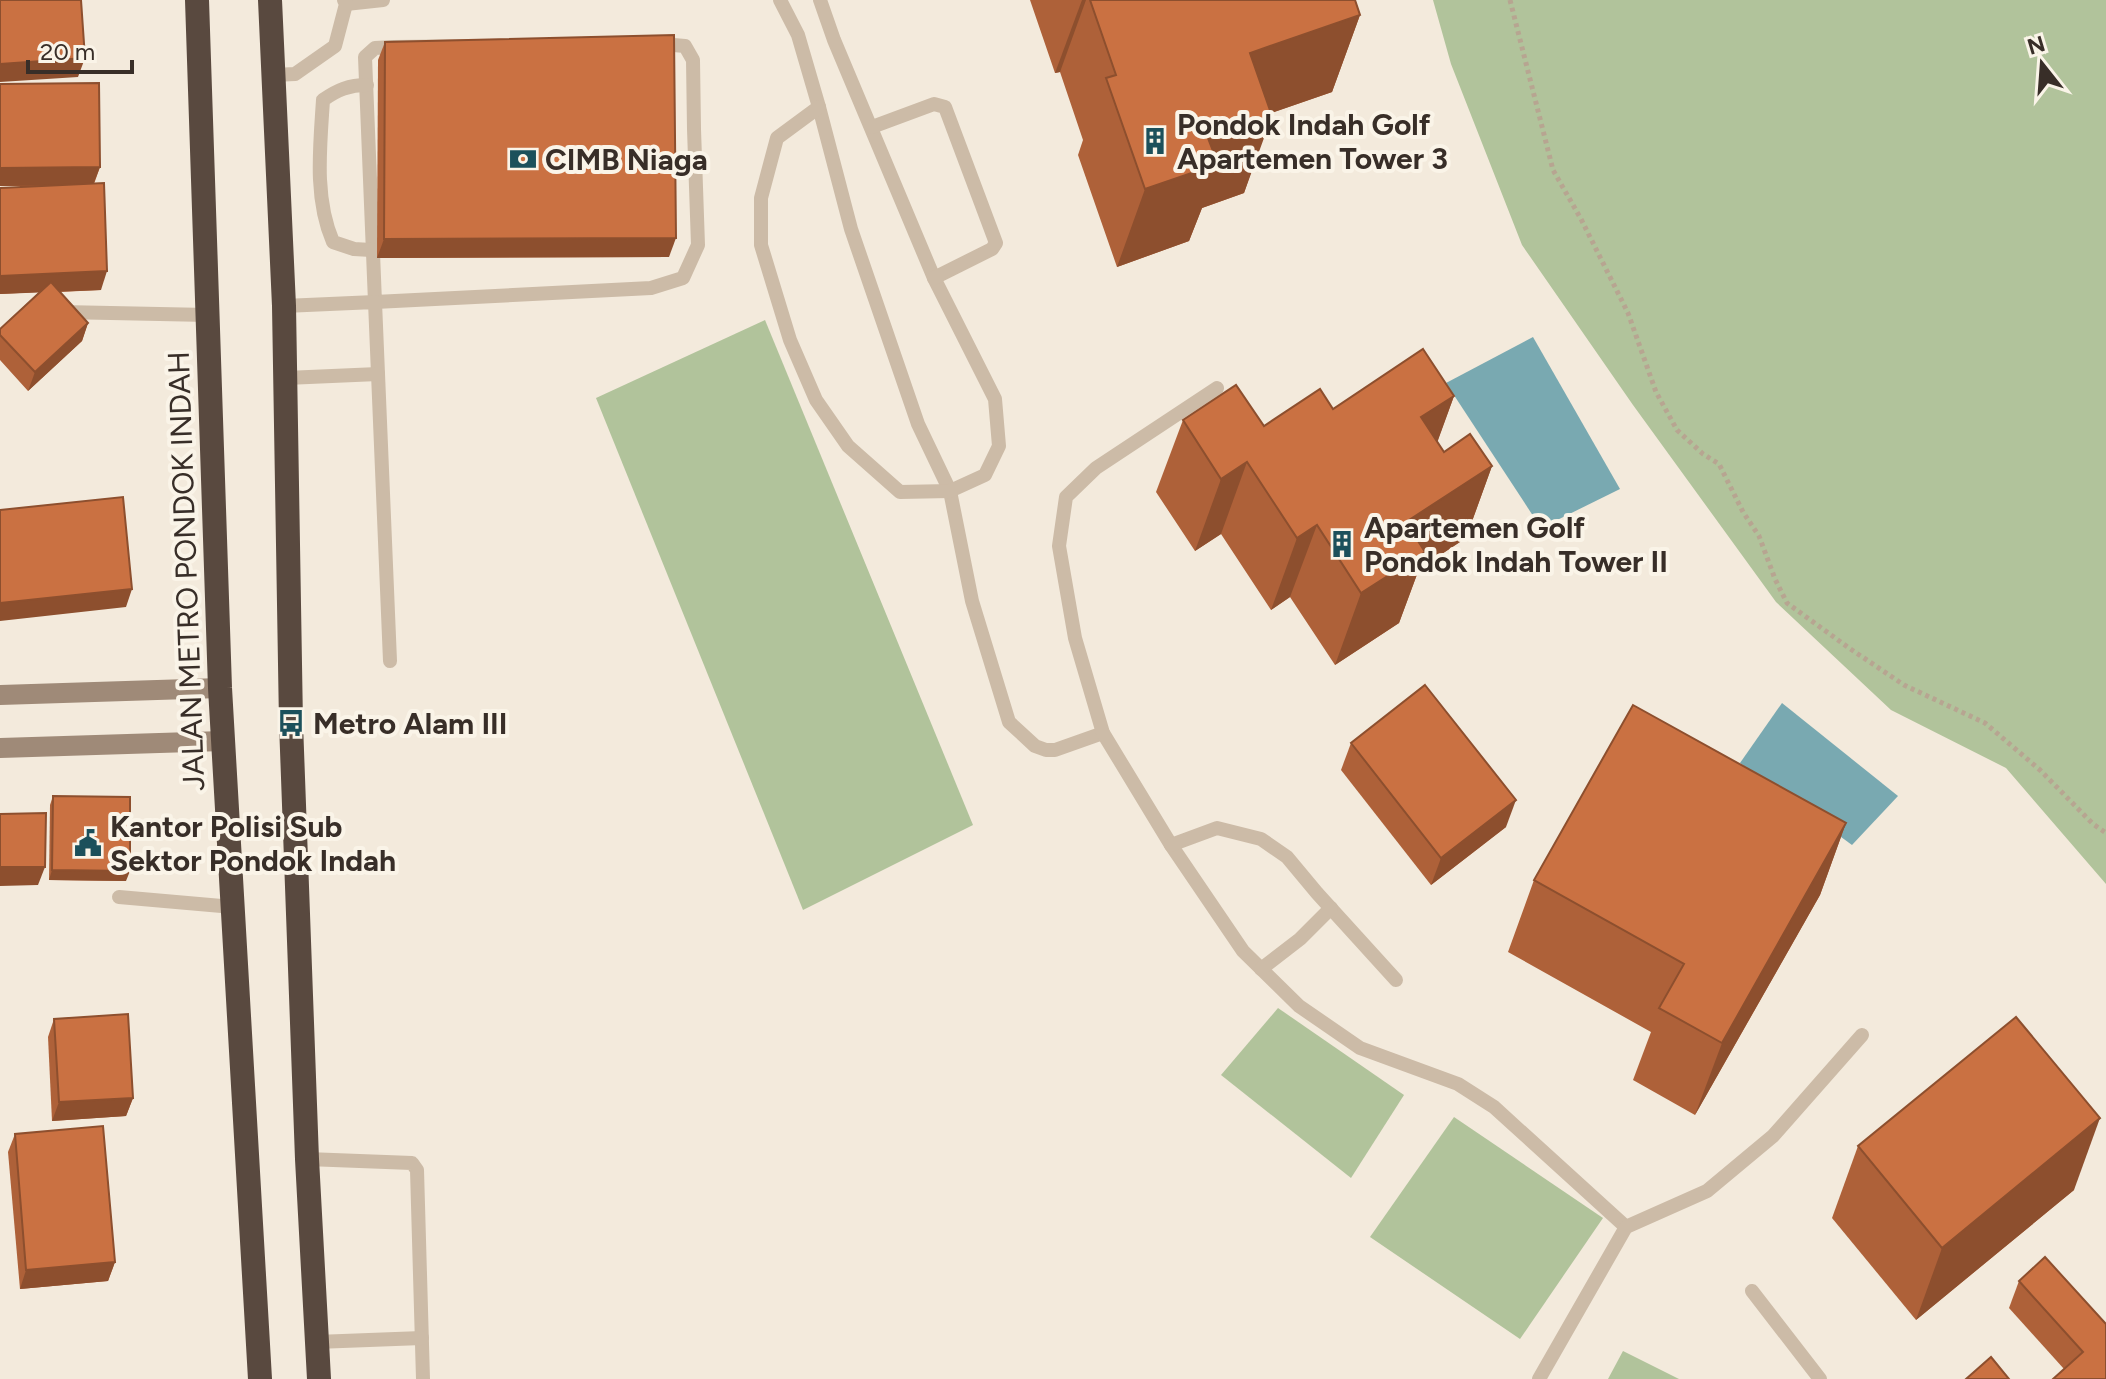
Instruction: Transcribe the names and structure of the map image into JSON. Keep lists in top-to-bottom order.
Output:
{
  "streets": {
    "highway": ["JALAN METRO PONDOK INDAH"]
  },
  "places": {
    "building": ["Pondok Indah Golf Apartemen Tower 3", "Apartemen Golf Pondok Indah Tower II"],
    "bank": ["CIMB Niaga"],
    "bus stop": ["Metro Alam III"],
    "public building": ["Kantor Polisi Sub Sektor Pondok Indah"]
  },
  "scale_bar": "20 m",
  "north": "top"
}
